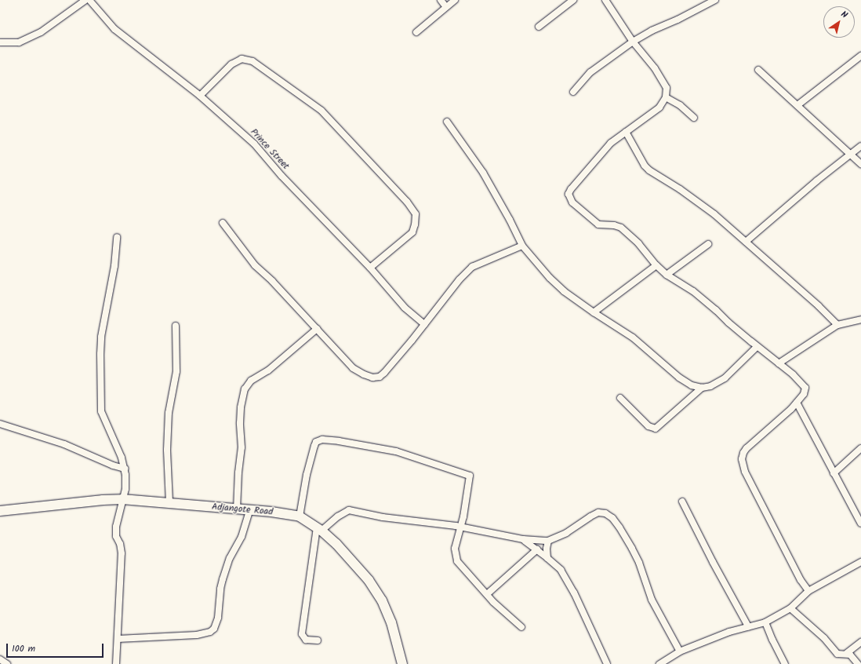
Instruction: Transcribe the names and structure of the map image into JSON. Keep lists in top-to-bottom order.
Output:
{
  "streets": {
    "street": ["Prince Street", "Adjangote Road"]
  },
  "scale_bar": "100 m",
  "north": "top right"
}
